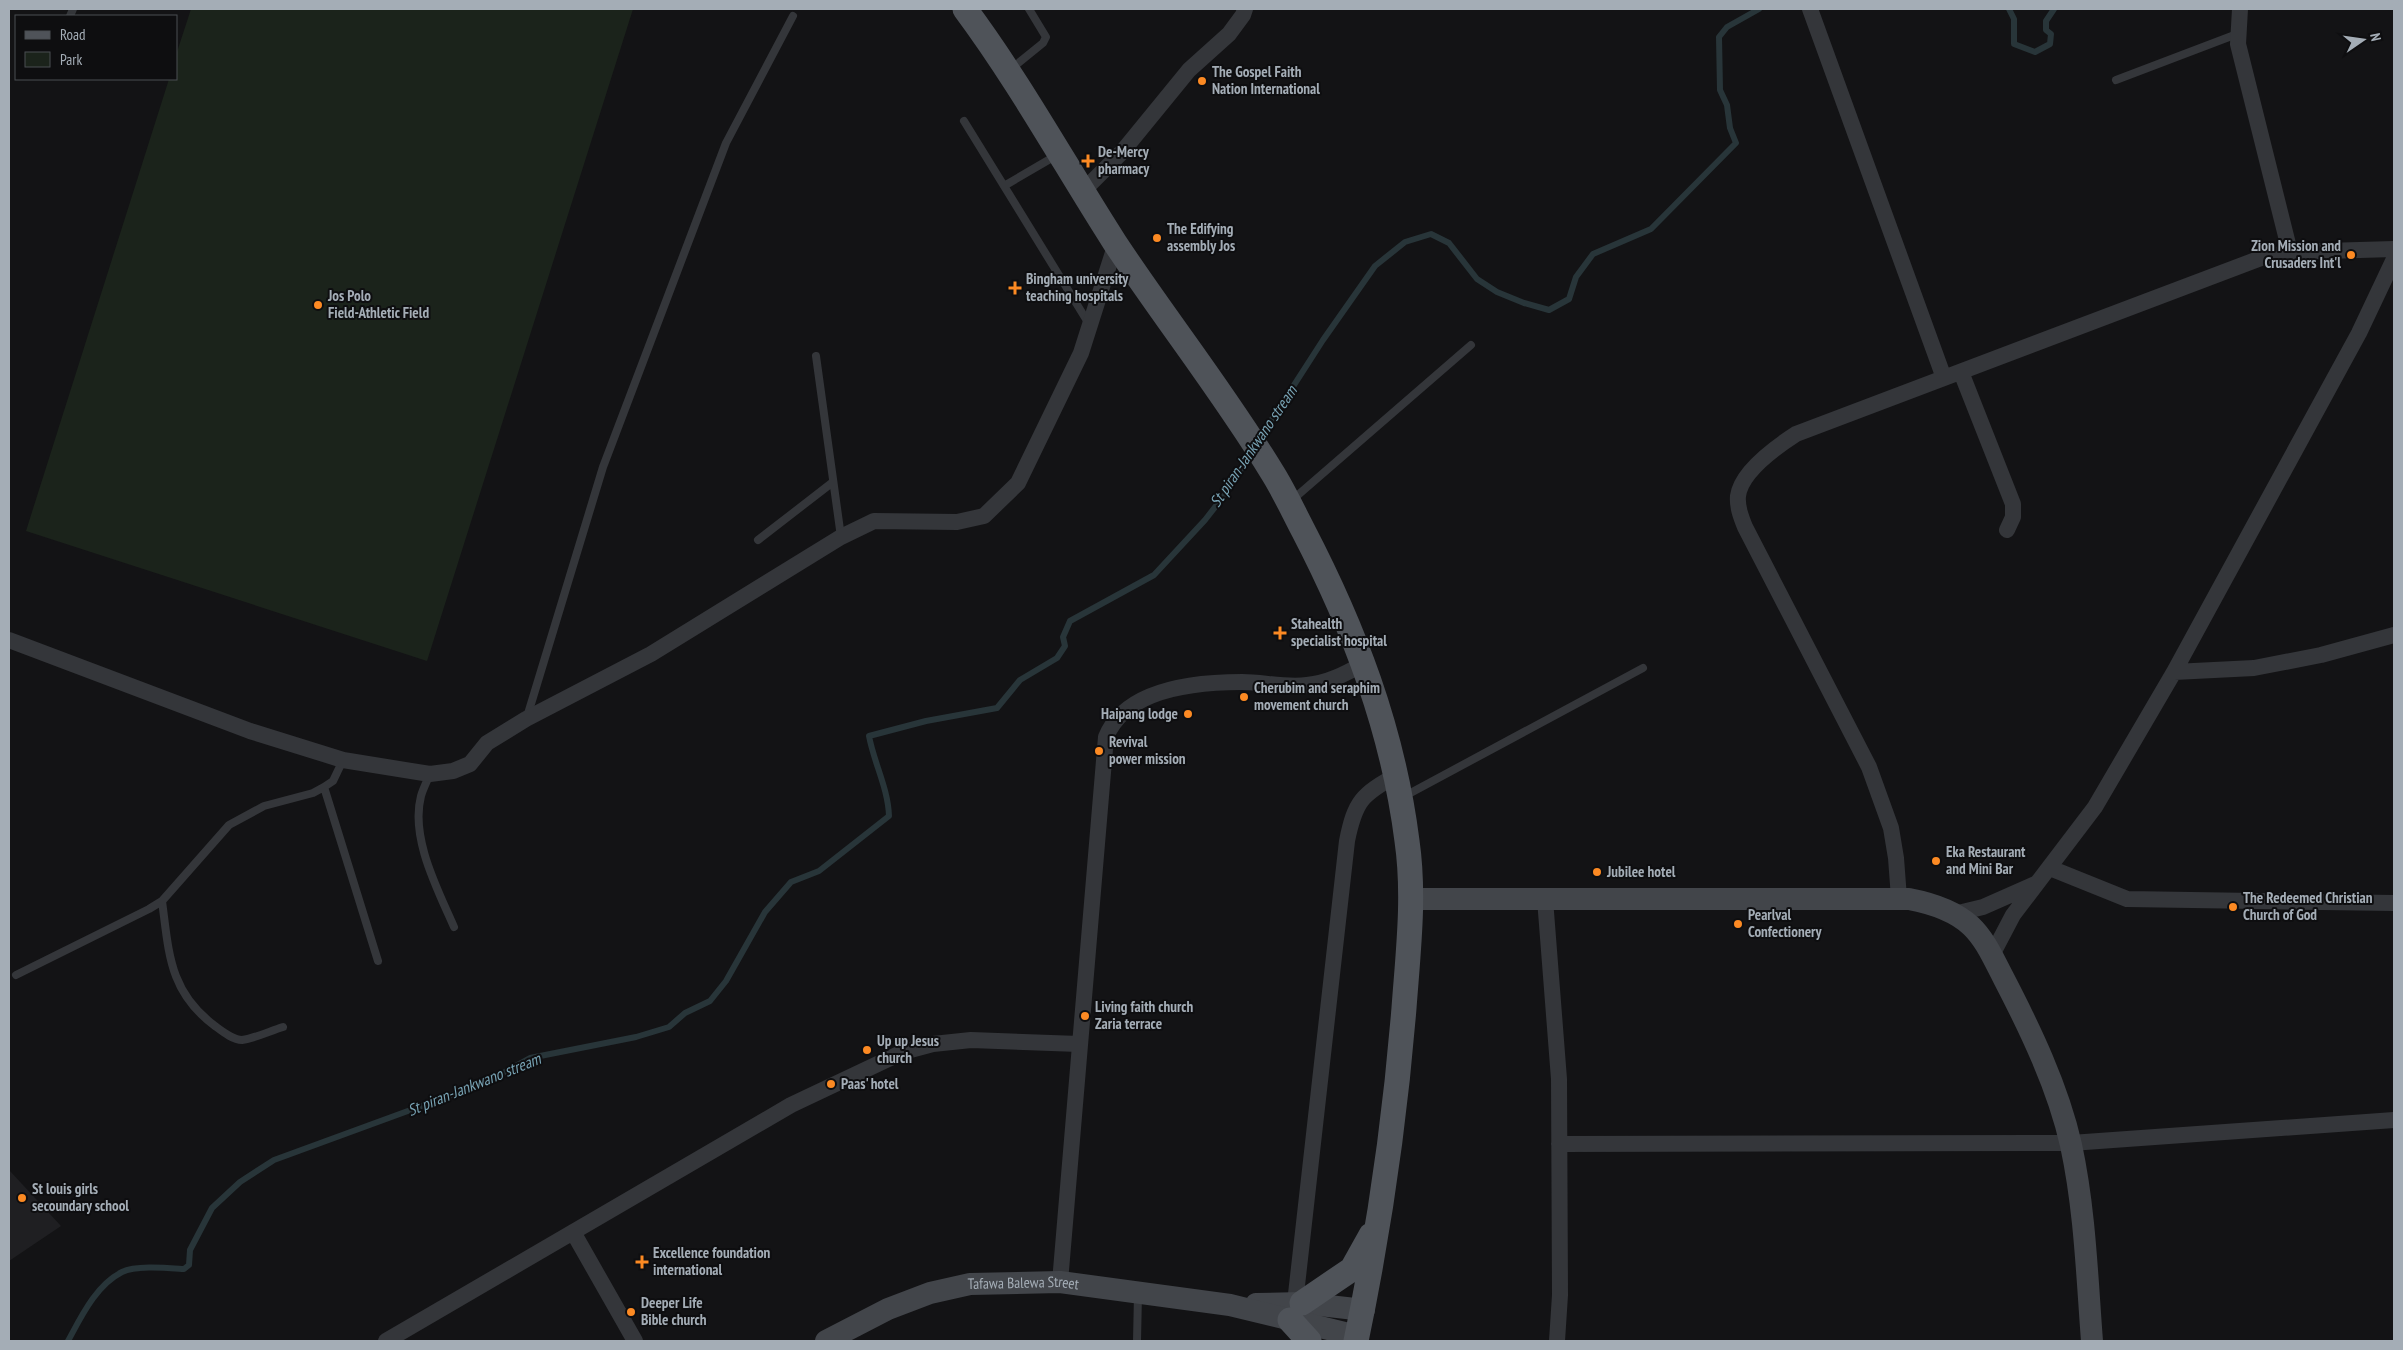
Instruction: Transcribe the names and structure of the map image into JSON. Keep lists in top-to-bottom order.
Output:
{
  "streets": {
    "street": ["Tafawa Balewa Street"]
  },
  "water": ["St piran-Jankwano stream"],
  "places": {
    "other": [
      "The Gospel Faith Nation International",
      "The Edifying assembly Jos",
      "Zion Mission and Crusaders Int'l",
      "Jos Polo Field-Athletic Field",
      "Cherubim and seraphim movement church",
      "Haipang lodge",
      "Revival power mission",
      "Eka Restaurant and Mini Bar",
      "Jubilee hotel",
      "The Redeemed Christian Church of God",
      "Pearlval Confectionery",
      "Living faith church Zaria terrace",
      "Up up Jesus church",
      "Paas' hotel",
      "St louis girls secoundary school",
      "Deeper Life Bible church"
    ],
    "health": [
      "De-Mercy pharmacy",
      "Bingham university teaching hospitals",
      "Stahealth specialist hospital",
      "Excellence foundation international"
    ]
  },
  "legend": ["Road", "Park"],
  "north": "right"
}
